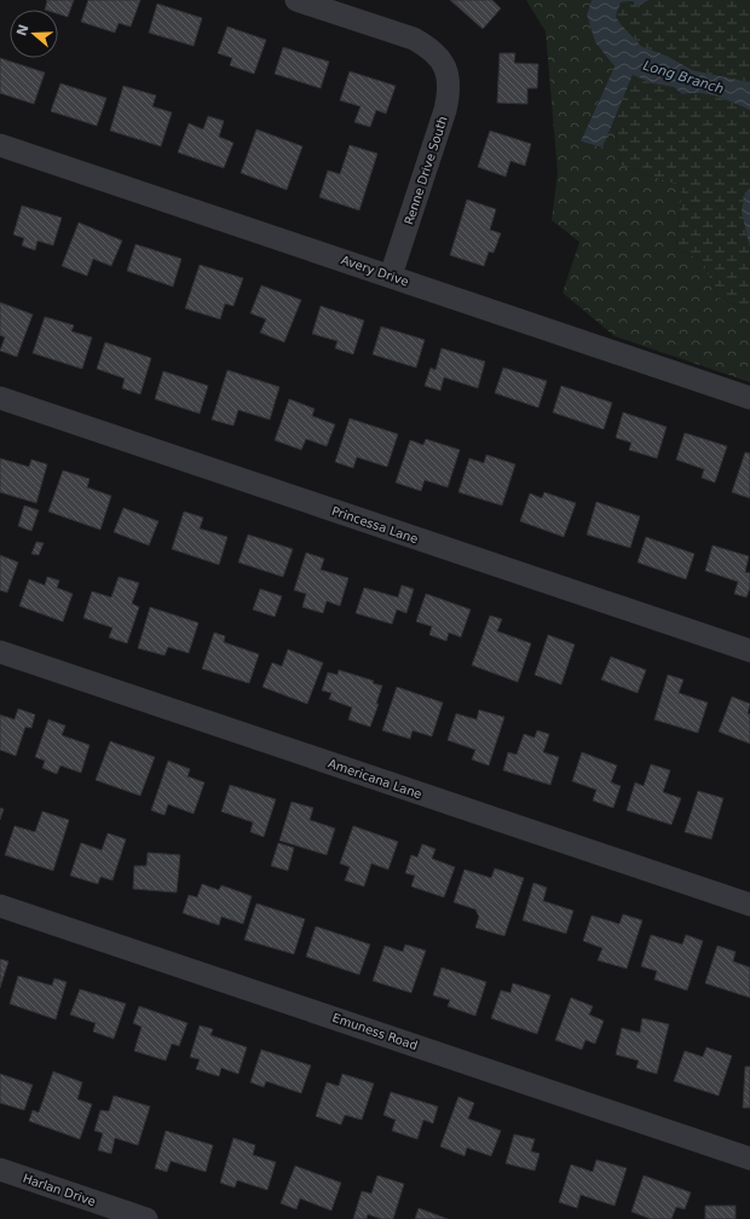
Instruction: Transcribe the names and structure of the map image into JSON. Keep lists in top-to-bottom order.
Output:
{
  "streets": {
    "street": [
      "Renne Drive South",
      "Avery Drive",
      "Princessa Lane",
      "Americana Lane",
      "Emuness Road",
      "Harlan Drive"
    ]
  },
  "crossings": [
    ["Renne Drive South", "Avery Drive"]
  ],
  "water": ["Long Branch"],
  "north": "left"
}
